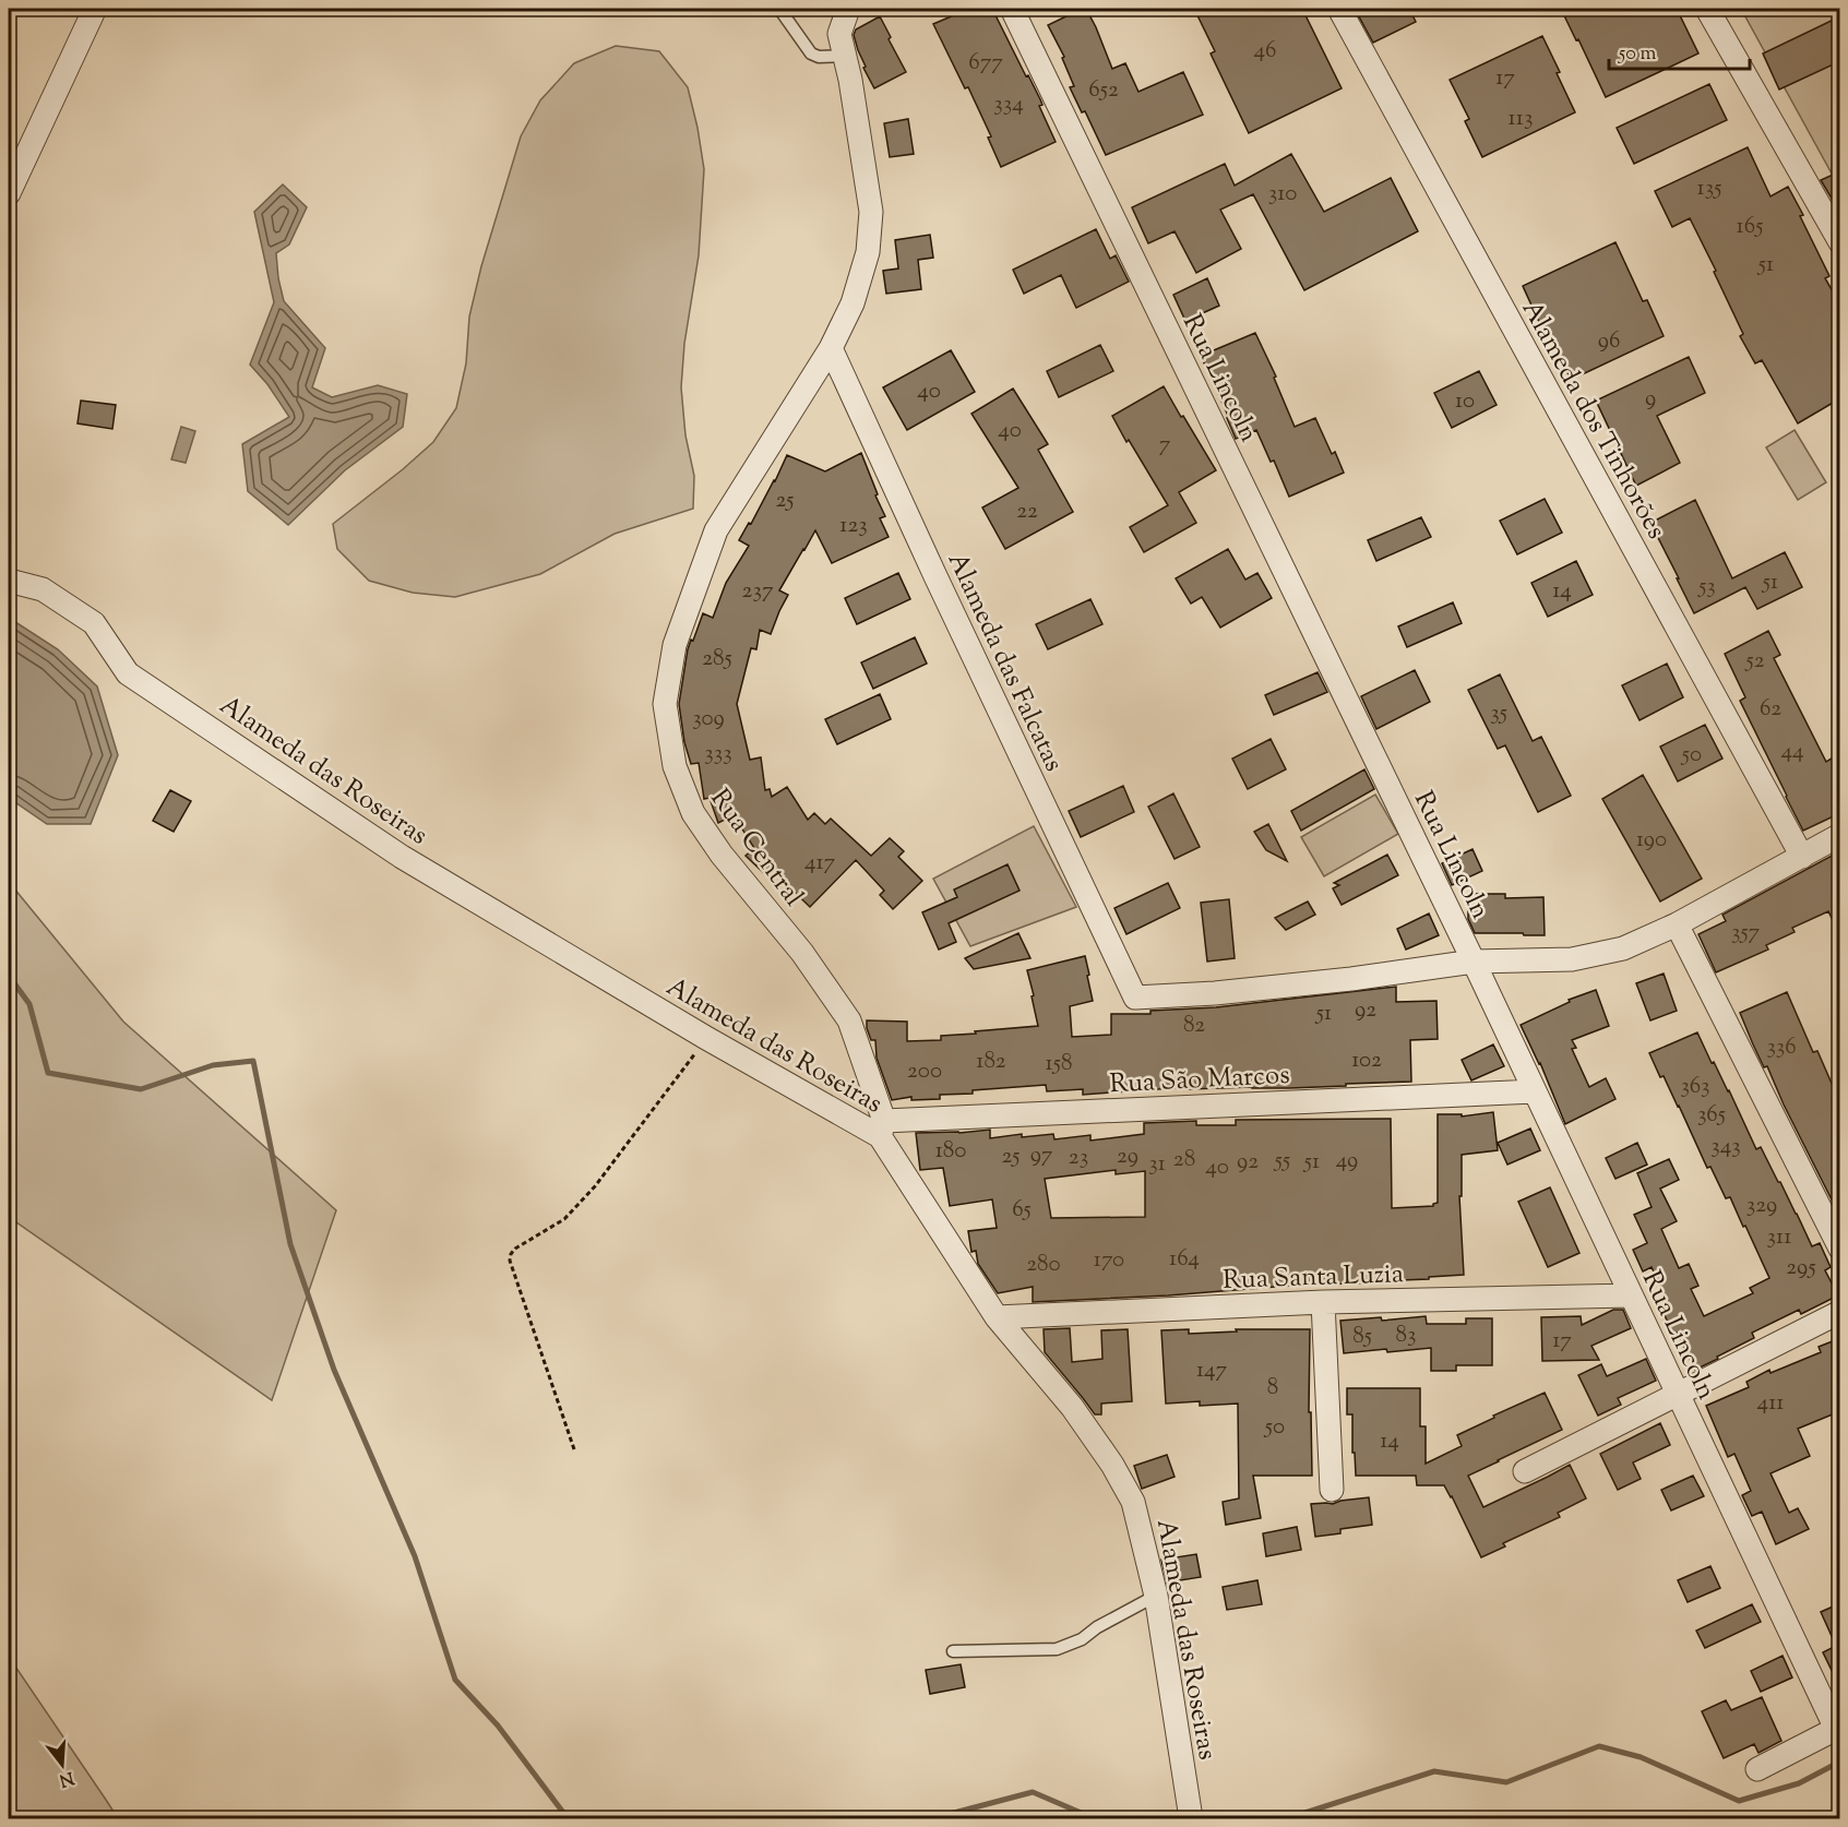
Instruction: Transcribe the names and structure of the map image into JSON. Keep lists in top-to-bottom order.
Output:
{
  "streets": {
    "street": [
      "Rua Lincoln",
      "Alameda dos Tinhorões",
      "Alameda das Falcatas",
      "Alameda das Roseiras",
      "Rua Central",
      "Rua São Marcos",
      "Rua Santa Luzia"
    ]
  },
  "crossings": [
    ["Rua Lincoln", "Alameda das Falcatas"],
    ["Rua Lincoln", "Rua São Marcos"],
    ["Rua Lincoln", "Rua Santa Luzia"],
    ["Alameda das Falcatas", "Rua Central"],
    ["Alameda das Roseiras", "Rua Central"],
    ["Alameda das Roseiras", "Rua São Marcos"],
    ["Alameda das Roseiras", "Rua Santa Luzia"],
    ["Rua Central", "Rua São Marcos"]
  ],
  "house_numbers": [
    "46",
    "677",
    "17",
    "652",
    "334",
    "113",
    "135",
    "310",
    "165",
    "51",
    "96",
    "40",
    "9",
    "10",
    "40",
    "7",
    "25",
    "22",
    "123",
    "51",
    "53",
    "237",
    "14",
    "285",
    "52",
    "62",
    "35",
    "309",
    "44",
    "333",
    "50",
    "190",
    "417",
    "357",
    "92",
    "51",
    "82",
    "336",
    "102",
    "182",
    "158",
    "200",
    "363",
    "365",
    "343",
    "180",
    "97",
    "25",
    "29",
    "23",
    "28",
    "55",
    "49",
    "92",
    "51",
    "31",
    "40",
    "329",
    "65",
    "311",
    "164",
    "170",
    "280",
    "295",
    "83",
    "85",
    "17",
    "147",
    "8",
    "411",
    "50",
    "14"
  ],
  "scale_bar": "50 m",
  "north": "bottom"
}
